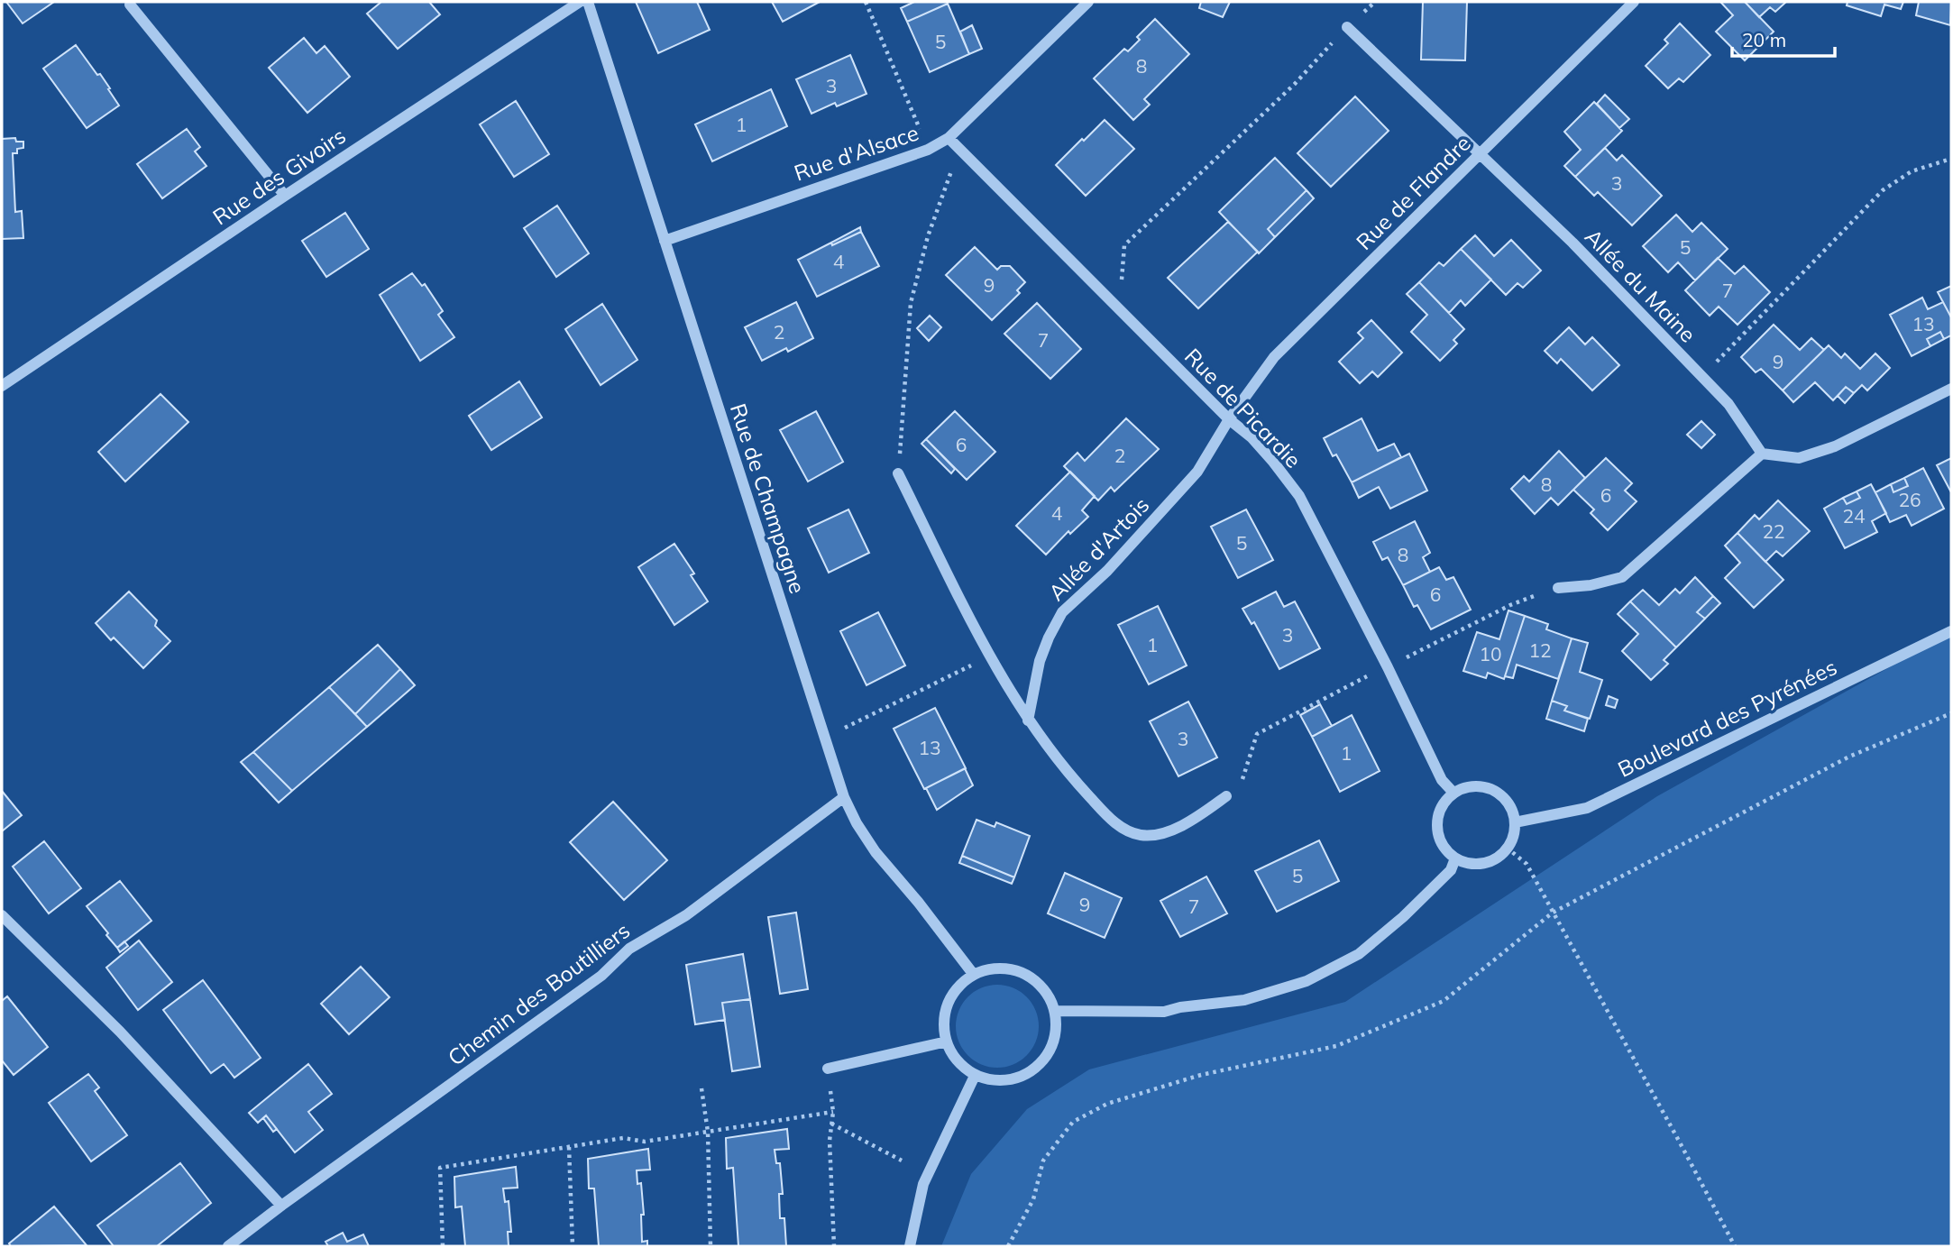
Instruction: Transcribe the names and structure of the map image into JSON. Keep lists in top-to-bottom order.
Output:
{
  "streets": {
    "street": [
      "Rue d'Alsace",
      "Rue des Givoirs",
      "Rue de Flandre",
      "Allée du Maine",
      "Rue de Picardie",
      "Rue de Champagne",
      "Allée d'Artois",
      "Boulevard des Pyrénées",
      "Chemin des Boutilliers"
    ]
  },
  "crossings": [
    ["Rue d'Alsace", "Rue de Picardie"],
    ["Rue d'Alsace", "Rue de Champagne"],
    ["Rue de Flandre", "Allée du Maine"],
    ["Rue de Flandre", "Rue de Picardie"],
    ["Rue de Flandre", "Allée d'Artois"],
    ["Rue de Picardie", "Allée d'Artois"],
    ["Rue de Picardie", "Boulevard des Pyrénées"],
    ["Rue de Champagne", "Chemin des Boutilliers"]
  ],
  "house_numbers": [
    "5",
    "8",
    "3",
    "1",
    "3",
    "5",
    "4",
    "9",
    "7",
    "13",
    "2",
    "7",
    "9",
    "6",
    "2",
    "8",
    "6",
    "26",
    "4",
    "24",
    "22",
    "5",
    "8",
    "6",
    "3",
    "1",
    "12",
    "10",
    "3",
    "13",
    "1",
    "5",
    "9",
    "7"
  ],
  "scale_bar": "20 m"
}
